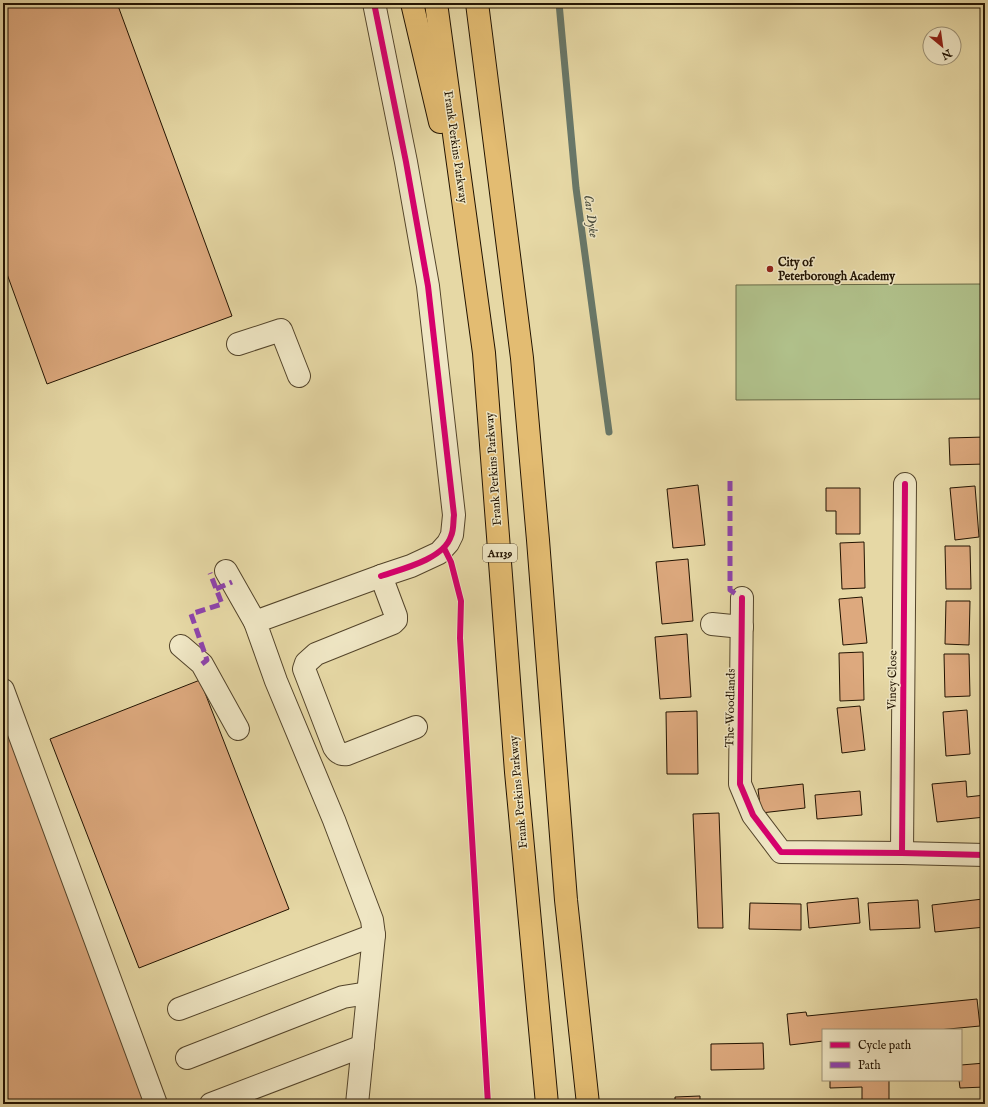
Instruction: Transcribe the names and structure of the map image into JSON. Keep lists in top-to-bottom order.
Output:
{
  "streets": {
    "highway": ["Frank Perkins Parkway", "A1139"],
    "street": ["Viney Close", "The Woodlands"]
  },
  "crossings": [
    ["Viney Close", "The Woodlands"]
  ],
  "water": ["Car Dyke"],
  "places": ["City of Peterborough Academy"],
  "legend": ["Cycle path", "Path"],
  "north": "bottom right"
}
